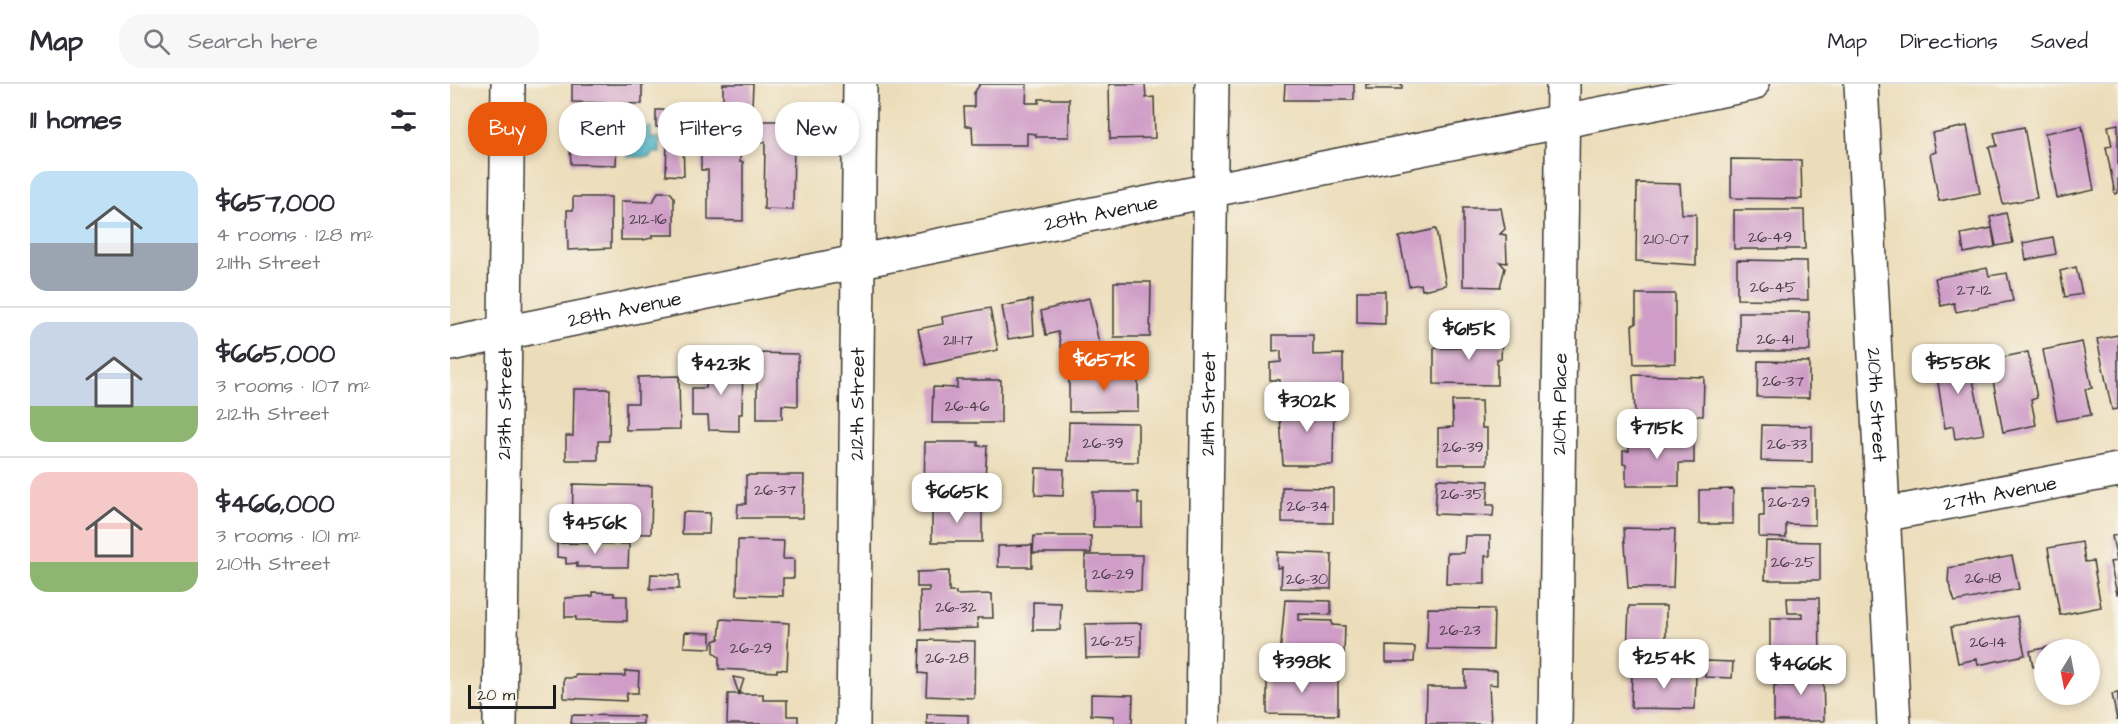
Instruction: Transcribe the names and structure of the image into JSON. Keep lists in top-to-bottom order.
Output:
{
  "streets": {
    "street": [
      "28th Avenue",
      "213th Street",
      "212th Street",
      "211th Street",
      "210th Place",
      "210th Street",
      "27th Avenue"
    ]
  },
  "crossings": [
    ["28th Avenue", "213th Street"],
    ["28th Avenue", "212th Street"],
    ["28th Avenue", "211th Street"],
    ["28th Avenue", "210th Place"],
    ["210th Street", "27th Avenue"]
  ],
  "house_numbers": [
    "212-16",
    "26-49",
    "210-07",
    "26-45",
    "27-12",
    "26-41",
    "211-17",
    "26-37",
    "26-46",
    "26-39",
    "26-33",
    "26-39",
    "26-37",
    "26-35",
    "26-29",
    "26-34",
    "26-25",
    "26-29",
    "26-18",
    "26-30",
    "26-32",
    "26-23",
    "26-25",
    "26-14",
    "26-29",
    "26-28"
  ],
  "scale_bar": "20 m",
  "north": "bottom",
  "page": {
    "header": "Map",
    "search": "Search here",
    "nav": ["Map", "Directions", "Saved"],
    "heading": "11 homes",
    "chip": [
      "Buy",
      "Rent",
      "Filters",
      "New"
    ],
    "list": [
      {
        "name": "$657,000",
        "note": "4 rooms · 128 m² · 211th Street"
      },
      {
        "name": "$665,000",
        "note": "3 rooms · 107 m² · 212th Street"
      },
      {
        "name": "$466,000",
        "note": "3 rooms · 101 m² · 210th Street"
      }
    ],
    "price": [
      "$615K",
      "$657K",
      "$558K",
      "$423K",
      "$302K",
      "$715K",
      "$665K",
      "$456K",
      "$254K",
      "$398K",
      "$466K"
    ],
    "scale": "20 m"
  }
}
